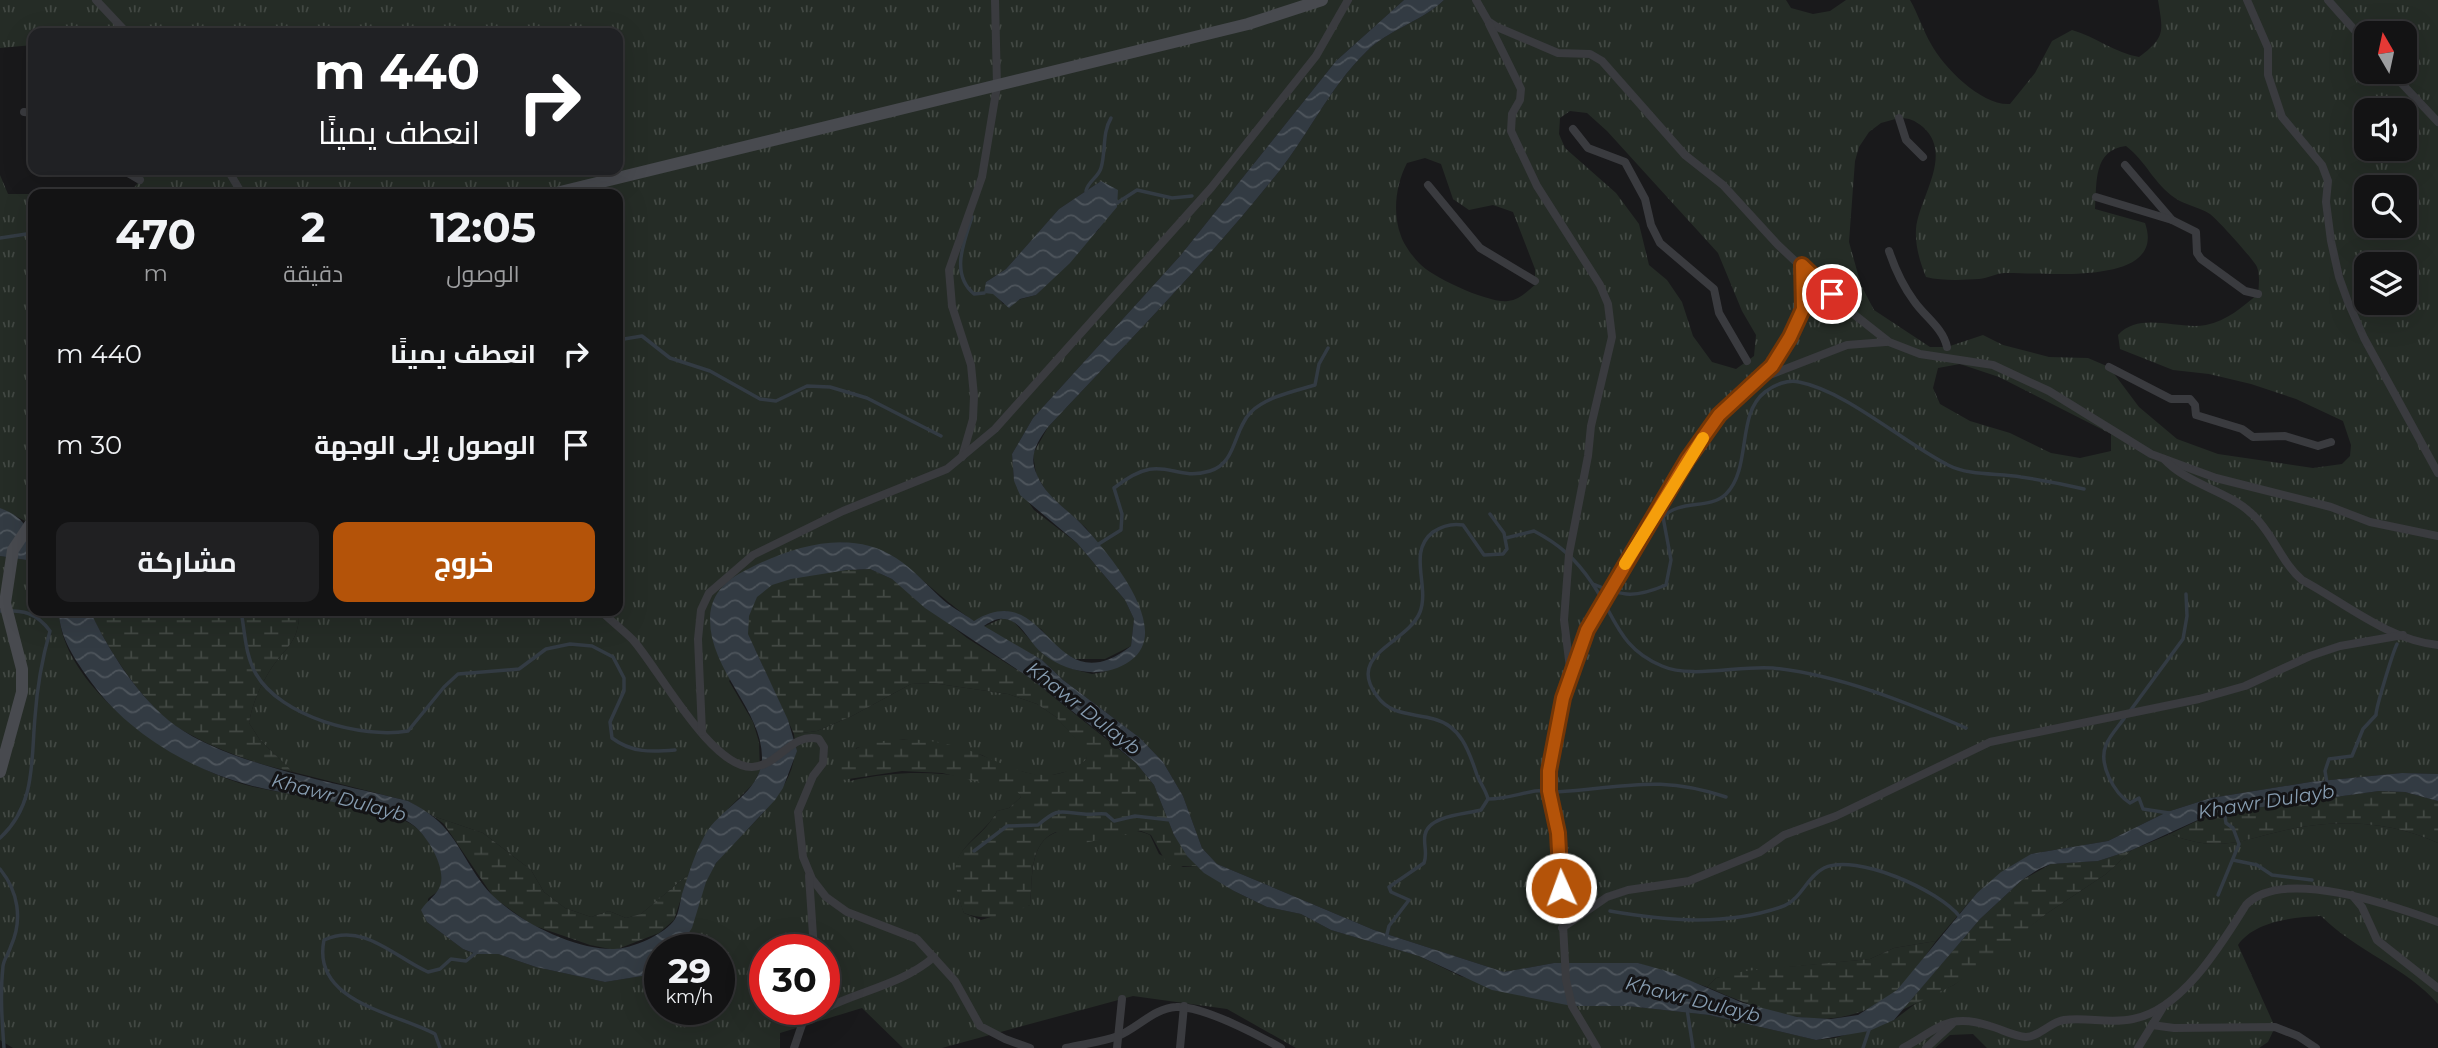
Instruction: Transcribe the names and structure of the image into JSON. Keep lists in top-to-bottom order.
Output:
{
  "water": ["Khawr Dulayb"],
  "north": "top",
  "page": {
    "turn": ["440 m", "انعطف يمينًا"],
    "eta": [
      "12:05",
      "الوصول",
      "2",
      "دقيقة",
      "470",
      "m"
    ],
    "list": [
      {
        "name": "انعطف يمينًا",
        "value": "440 m"
      },
      {
        "name": "الوصول إلى الوجهة",
        "value": "30 m"
      }
    ],
    "buttons": ["خروج", "مشاركة"],
    "speed": "29 km/h",
    "limit": "30"
  }
}
